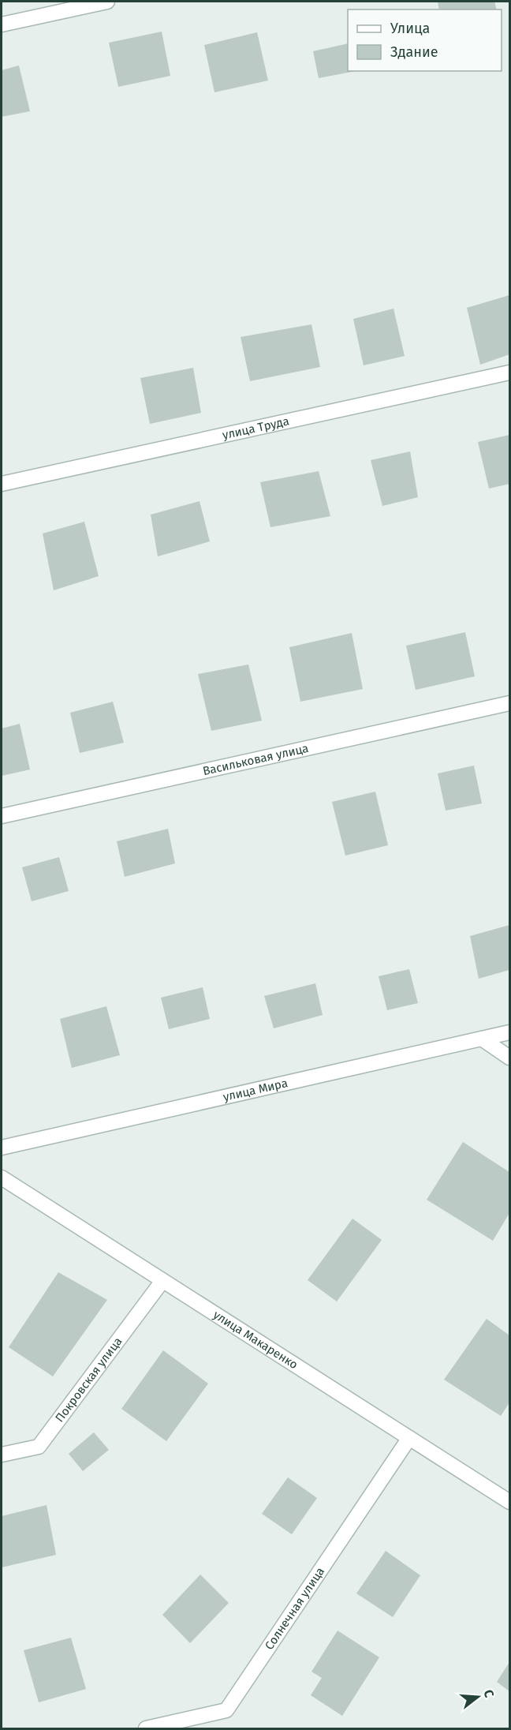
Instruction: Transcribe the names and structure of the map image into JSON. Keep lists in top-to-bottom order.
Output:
{
  "streets": {
    "street": [
      "улица Труда",
      "Васильковая улица",
      "улица Мира",
      "улица Макаренко",
      "Покровская улица",
      "Солнечная улица"
    ]
  },
  "crossings": [
    ["улица Макаренко", "Покровская улица"],
    ["улица Макаренко", "Солнечная улица"]
  ],
  "legend": ["Улица", "Здание"],
  "north": "right"
}
